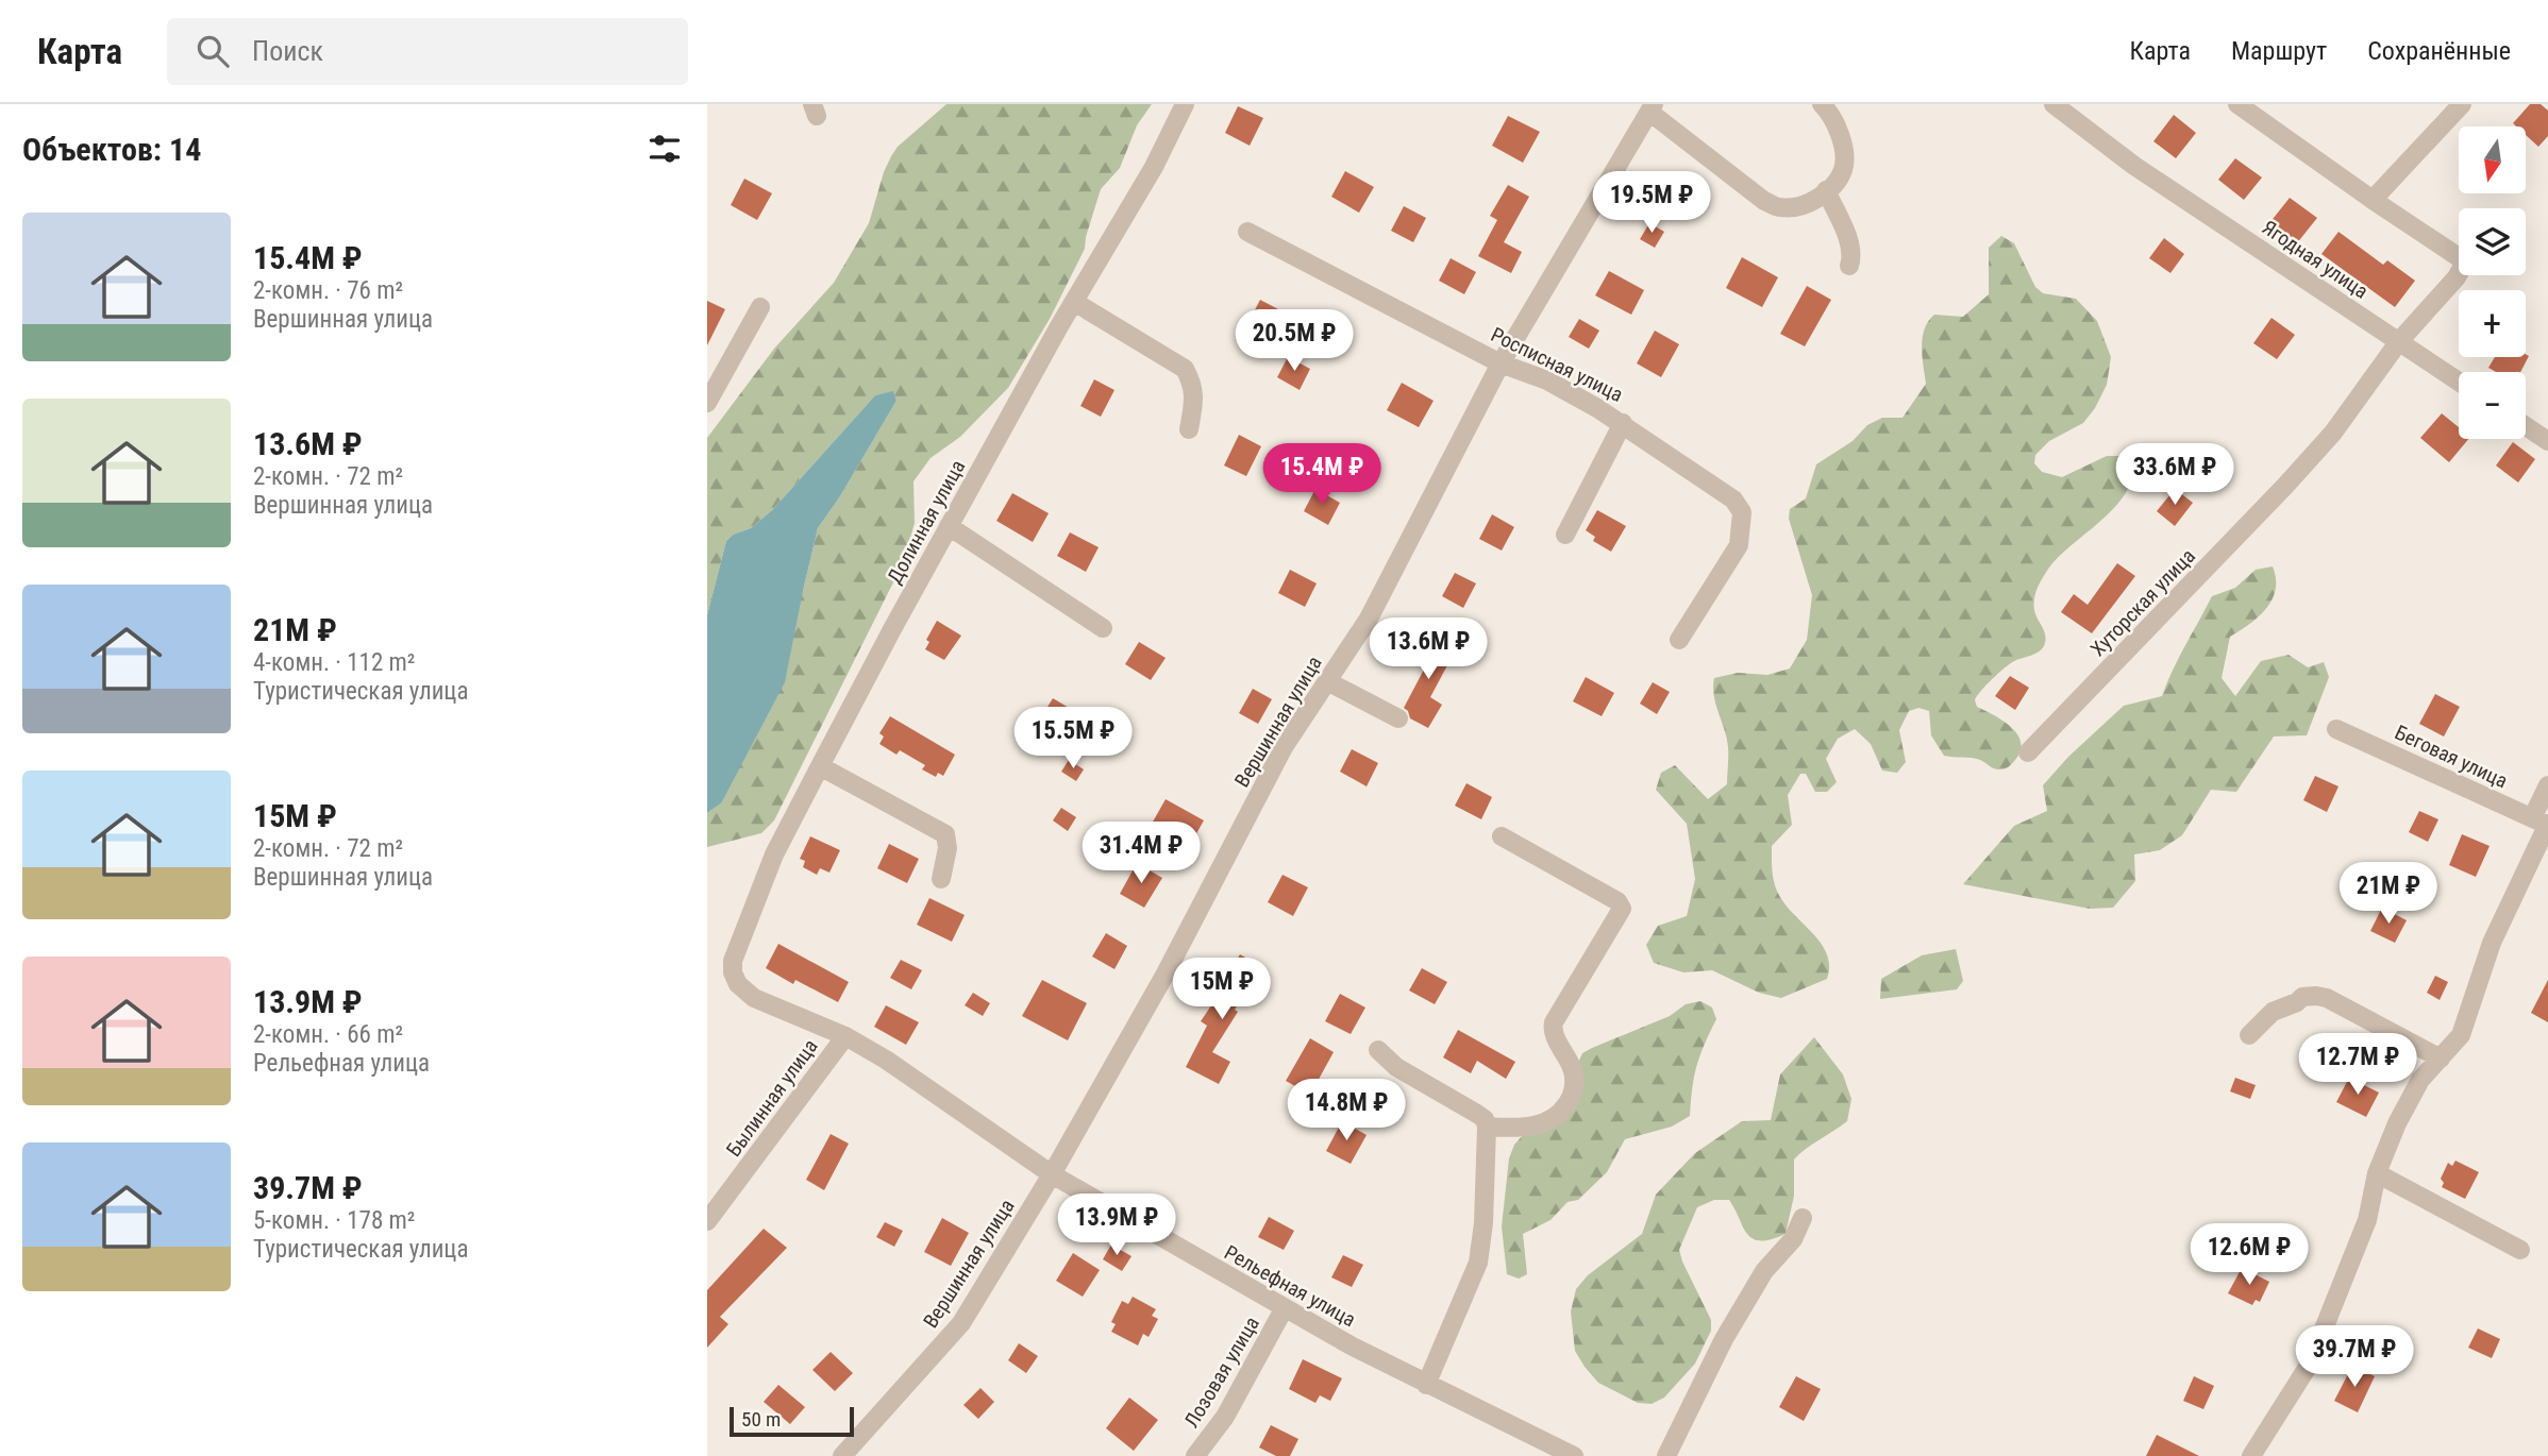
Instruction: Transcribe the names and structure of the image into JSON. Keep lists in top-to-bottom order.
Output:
{
  "streets": {
    "street": [
      "Ягодная улица",
      "Росписная улица",
      "Долинная улица",
      "Хуторская улица",
      "Вершинная улица",
      "Беговая улица",
      "Былинная улица",
      "Рельефная улица",
      "Лозовая улица"
    ]
  },
  "crossings": [
    ["Ягодная улица", "Хуторская улица"],
    ["Росписная улица", "Вершинная улица"],
    ["Долинная улица", "Рельефная улица"],
    ["Вершинная улица", "Рельефная улица"],
    ["Былинная улица", "Рельефная улица"],
    ["Рельефная улица", "Лозовая улица"]
  ],
  "scale_bar": "50 m",
  "north": "bottom",
  "page": {
    "header": "Карта",
    "search": "Поиск",
    "nav": ["Карта", "Маршрут", "Сохранённые"],
    "heading": "Объектов: 14",
    "map_buttons": ["+", "−"],
    "price": [
      "19.5M ₽",
      "20.5M ₽",
      "15.4M ₽",
      "33.6M ₽",
      "13.6M ₽",
      "15.5M ₽",
      "31.4M ₽",
      "21M ₽",
      "15M ₽",
      "12.7M ₽",
      "14.8M ₽",
      "13.9M ₽",
      "12.6M ₽",
      "39.7M ₽"
    ],
    "list": [
      {
        "name": "15.4M ₽",
        "note": "2-комн. · 76 m² · Вершинная улица"
      },
      {
        "name": "13.6M ₽",
        "note": "2-комн. · 72 m² · Вершинная улица"
      },
      {
        "name": "21M ₽",
        "note": "4-комн. · 112 m² · Туристическая улица"
      },
      {
        "name": "15M ₽",
        "note": "2-комн. · 72 m² · Вершинная улица"
      },
      {
        "name": "13.9M ₽",
        "note": "2-комн. · 66 m² · Рельефная улица"
      },
      {
        "name": "39.7M ₽",
        "note": "5-комн. · 178 m² · Туристическая улица"
      }
    ],
    "scale": "50 m"
  }
}
